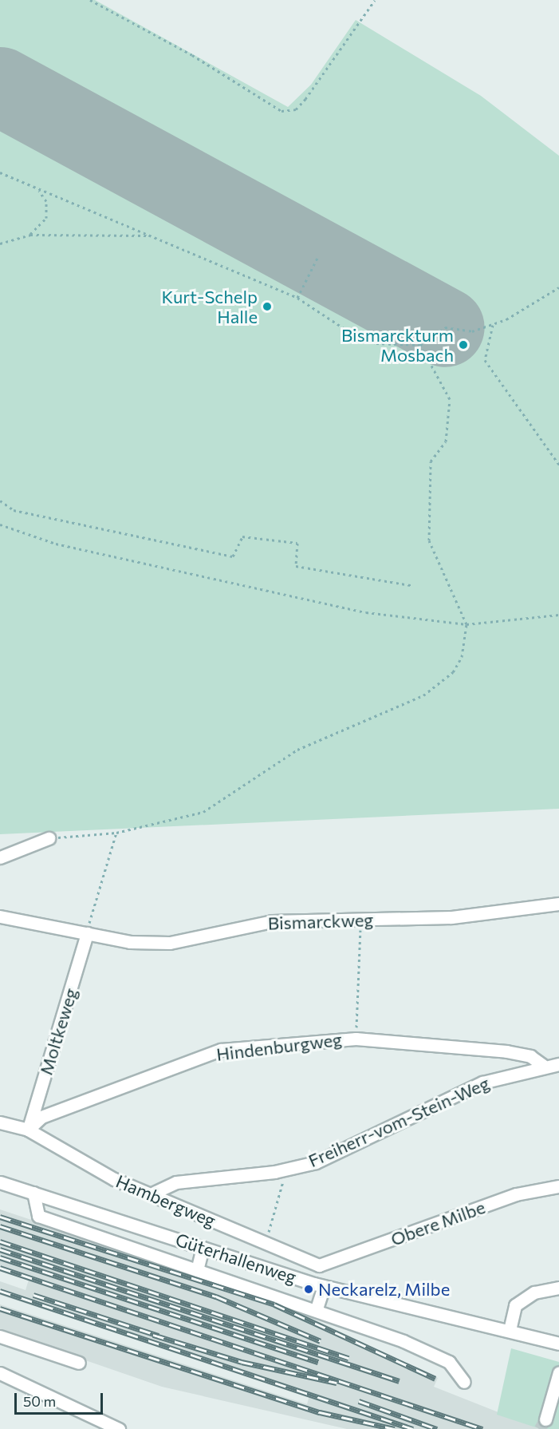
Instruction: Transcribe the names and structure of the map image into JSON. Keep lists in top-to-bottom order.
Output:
{
  "streets": {
    "street": [
      "Bismarckweg",
      "Moltkeweg",
      "Hindenburgweg",
      "Freiherr-vom-Stein-Weg",
      "Hambergweg",
      "Obere Milbe",
      "Güterhallenweg"
    ]
  },
  "crossings": [
    ["Bismarckweg", "Moltkeweg"],
    ["Moltkeweg", "Hindenburgweg"],
    ["Moltkeweg", "Hambergweg"],
    ["Hindenburgweg", "Freiherr-vom-Stein-Weg"],
    ["Hindenburgweg", "Hambergweg"],
    ["Freiherr-vom-Stein-Weg", "Hambergweg"],
    ["Hambergweg", "Obere Milbe"]
  ],
  "places": ["Kurt-Schelp Halle", "Bismarckturm Mosbach", "Neckarelz, Milbe"],
  "scale_bar": "50 m"
}
